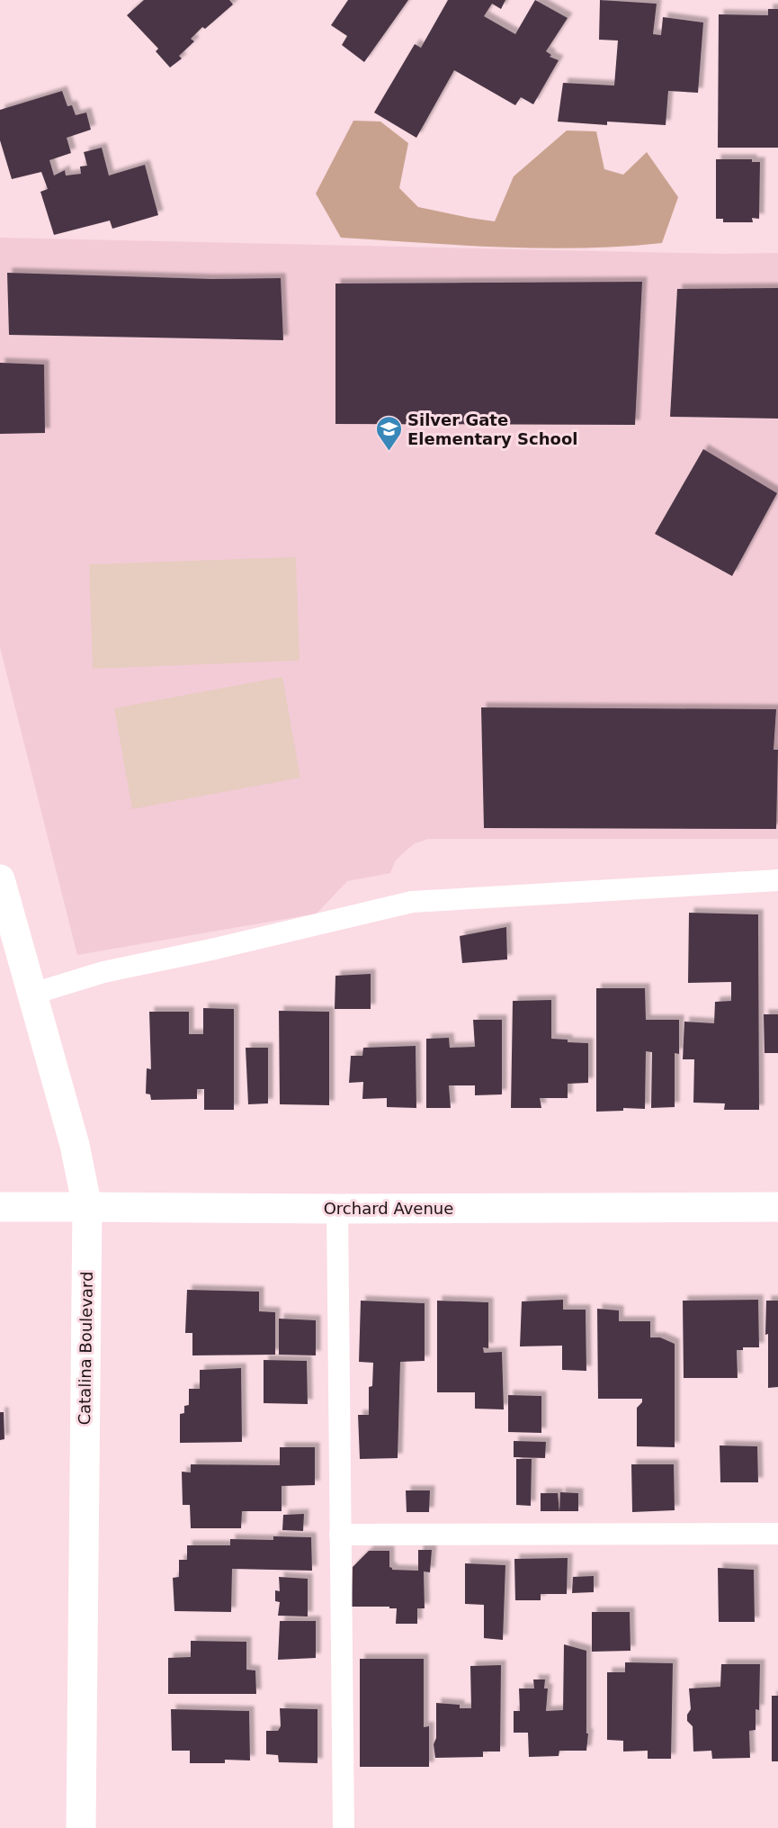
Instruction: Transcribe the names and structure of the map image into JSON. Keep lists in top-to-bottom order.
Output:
{
  "streets": {
    "main road": ["Orchard Avenue", "Catalina Boulevard"]
  },
  "crossings": [
    ["Orchard Avenue", "Catalina Boulevard"]
  ],
  "places": {
    "school or university": ["Silver Gate Elementary School"]
  }
}
